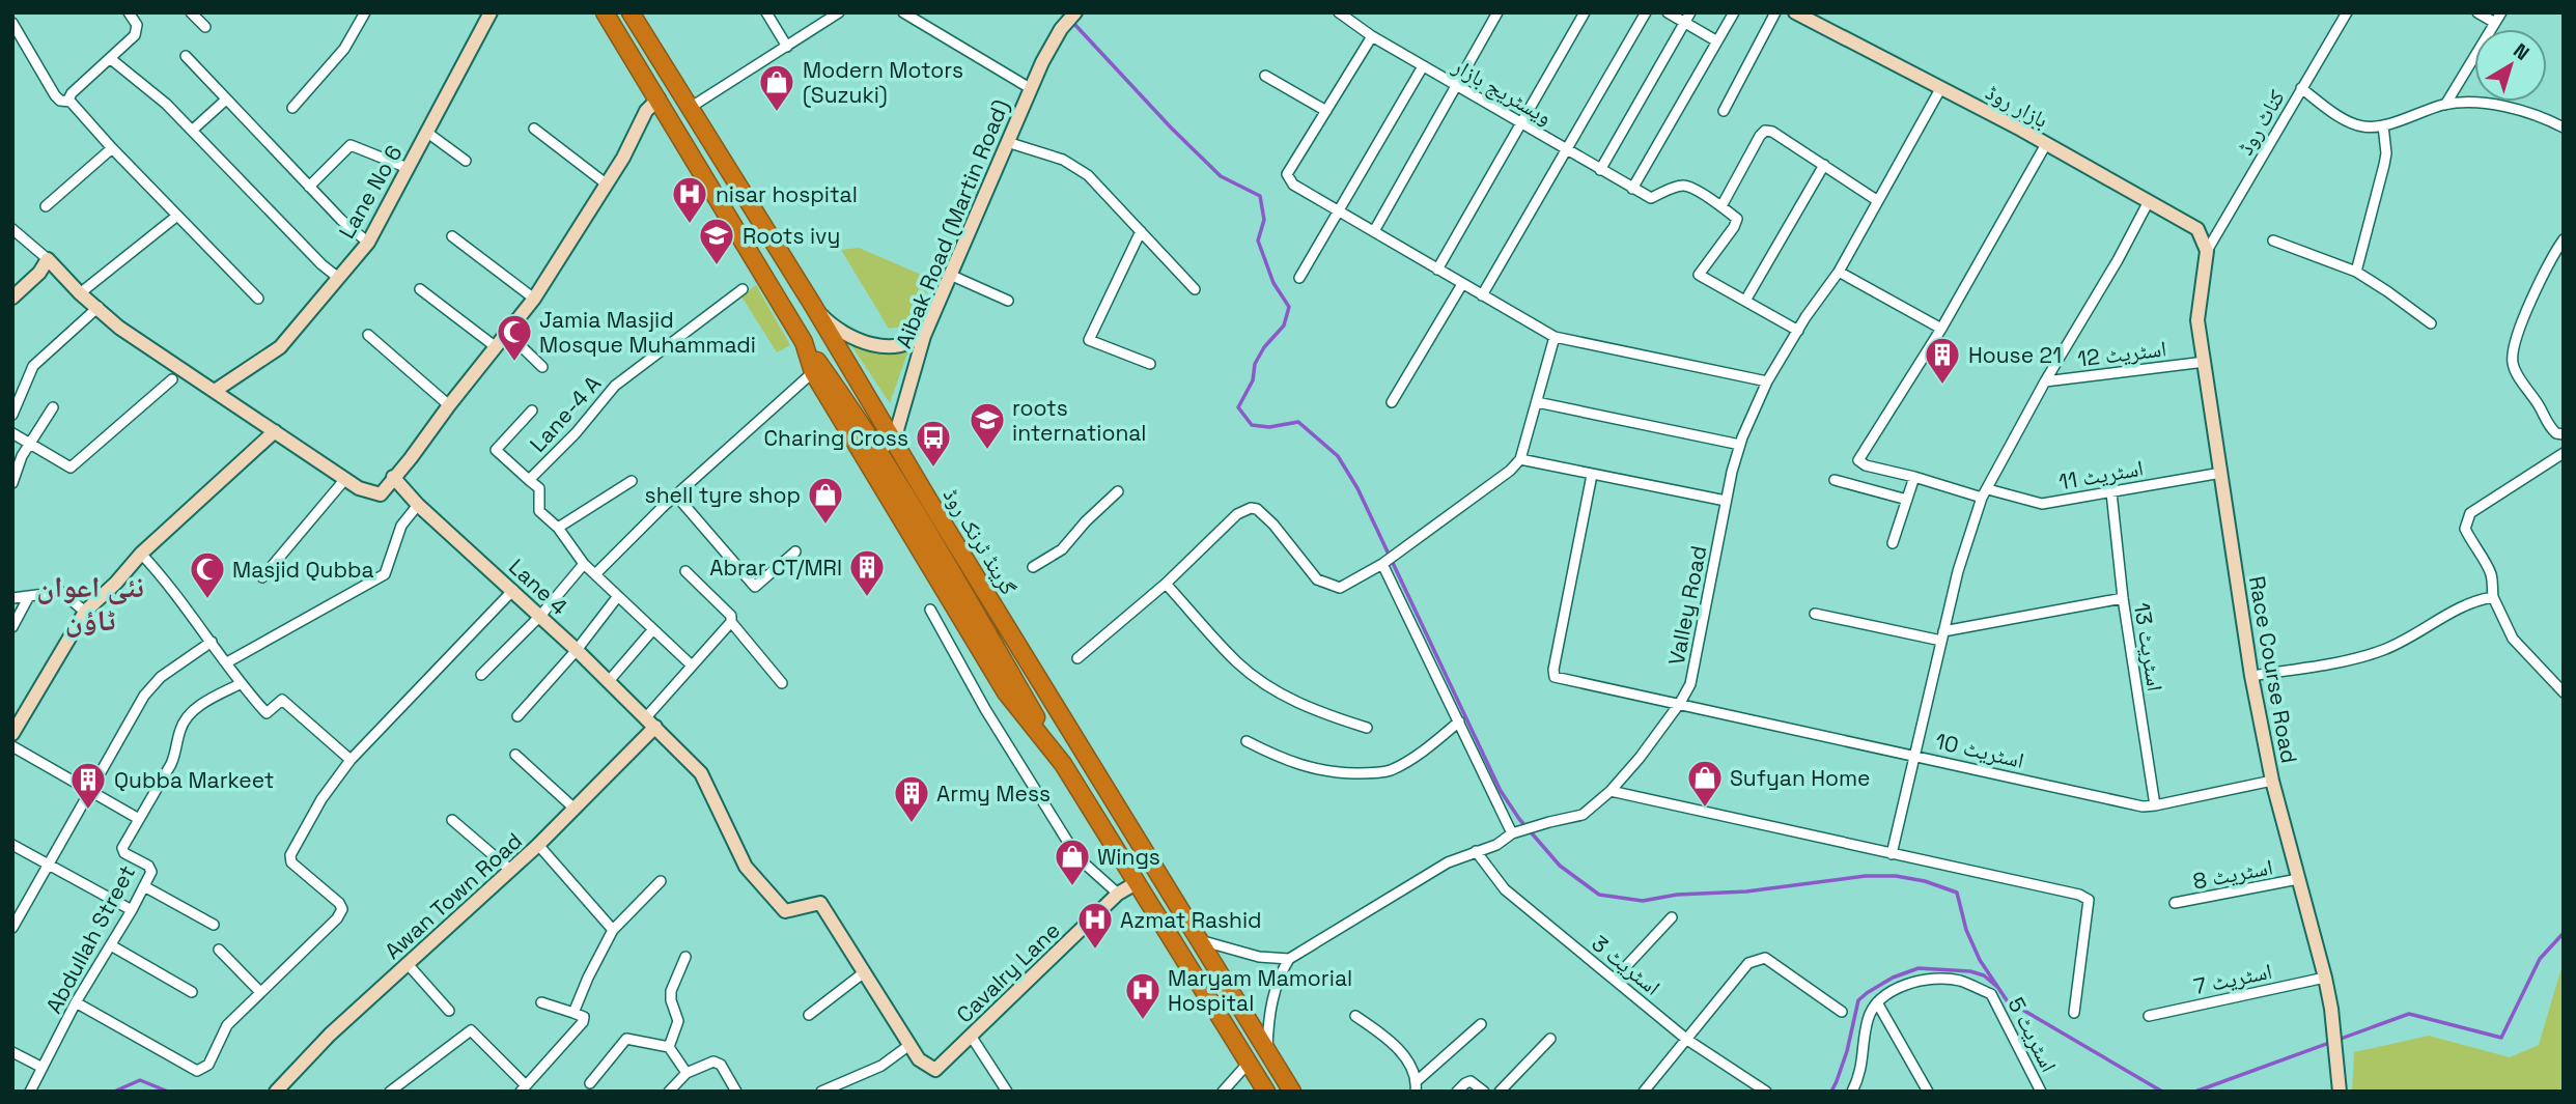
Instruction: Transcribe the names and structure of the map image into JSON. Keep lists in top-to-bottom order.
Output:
{
  "streets": {
    "highway": ["گرینڈ ٹرنک روڈ"],
    "street": [
      "ویسٹریج بازار",
      "بازار روڈ",
      "کناٹ روڈ",
      "Lane No 6",
      "Aibak Road (Martin Road)",
      "اسٹریٹ 12",
      "Lane-4 A",
      "اسٹریٹ 11",
      "Lane 4",
      "Valley Road",
      "اسٹریٹ 13",
      "Race Course Road",
      "اسٹریٹ 10",
      "اسٹریٹ 8",
      "Awan Town Road",
      "Abdullah Street",
      "اسٹریٹ 3",
      "Cavalry Lane",
      "اسٹریٹ 7",
      "اسٹریٹ 5"
    ]
  },
  "crossings": [
    ["بازار روڈ", "کناٹ روڈ"],
    ["بازار روڈ", "Valley Road"],
    ["بازار روڈ", "Race Course Road"],
    ["کناٹ روڈ", "Race Course Road"],
    ["Aibak Road (Martin Road)", "گرینڈ ٹرنک روڈ"],
    ["اسٹریٹ 12", "Race Course Road"],
    ["اسٹریٹ 11", "اسٹریٹ 13"],
    ["اسٹریٹ 11", "Race Course Road"],
    ["گرینڈ ٹرنک روڈ", "Cavalry Lane"],
    ["Lane 4", "Awan Town Road"],
    ["Valley Road", "اسٹریٹ 10"],
    ["Valley Road", "اسٹریٹ 3"],
    ["اسٹریٹ 13", "اسٹریٹ 10"],
    ["Race Course Road", "اسٹریٹ 10"],
    ["Race Course Road", "اسٹریٹ 8"],
    ["Race Course Road", "اسٹریٹ 7"]
  ],
  "districts": ["نئی اعوان ٹاؤن"],
  "places": {
    "shop": [
      "Modern Motors (Suzuki)",
      "shell tyre shop",
      "Sufyan Home",
      "Wings"
    ],
    "hospital": ["nisar hospital", "Azmat Rashid", "Maryam Mamorial Hospital"],
    "school or university": ["Roots ivy", "roots international"],
    "mosque": ["Jamia Masjid Mosque Muhammadi", "Masjid Qubba"],
    "building": [
      "House 21",
      "Abrar CT/MRI",
      "Qubba Markeet",
      "Army Mess"
    ],
    "bus stop": ["Charing Cross"]
  },
  "north": "top right"
}
